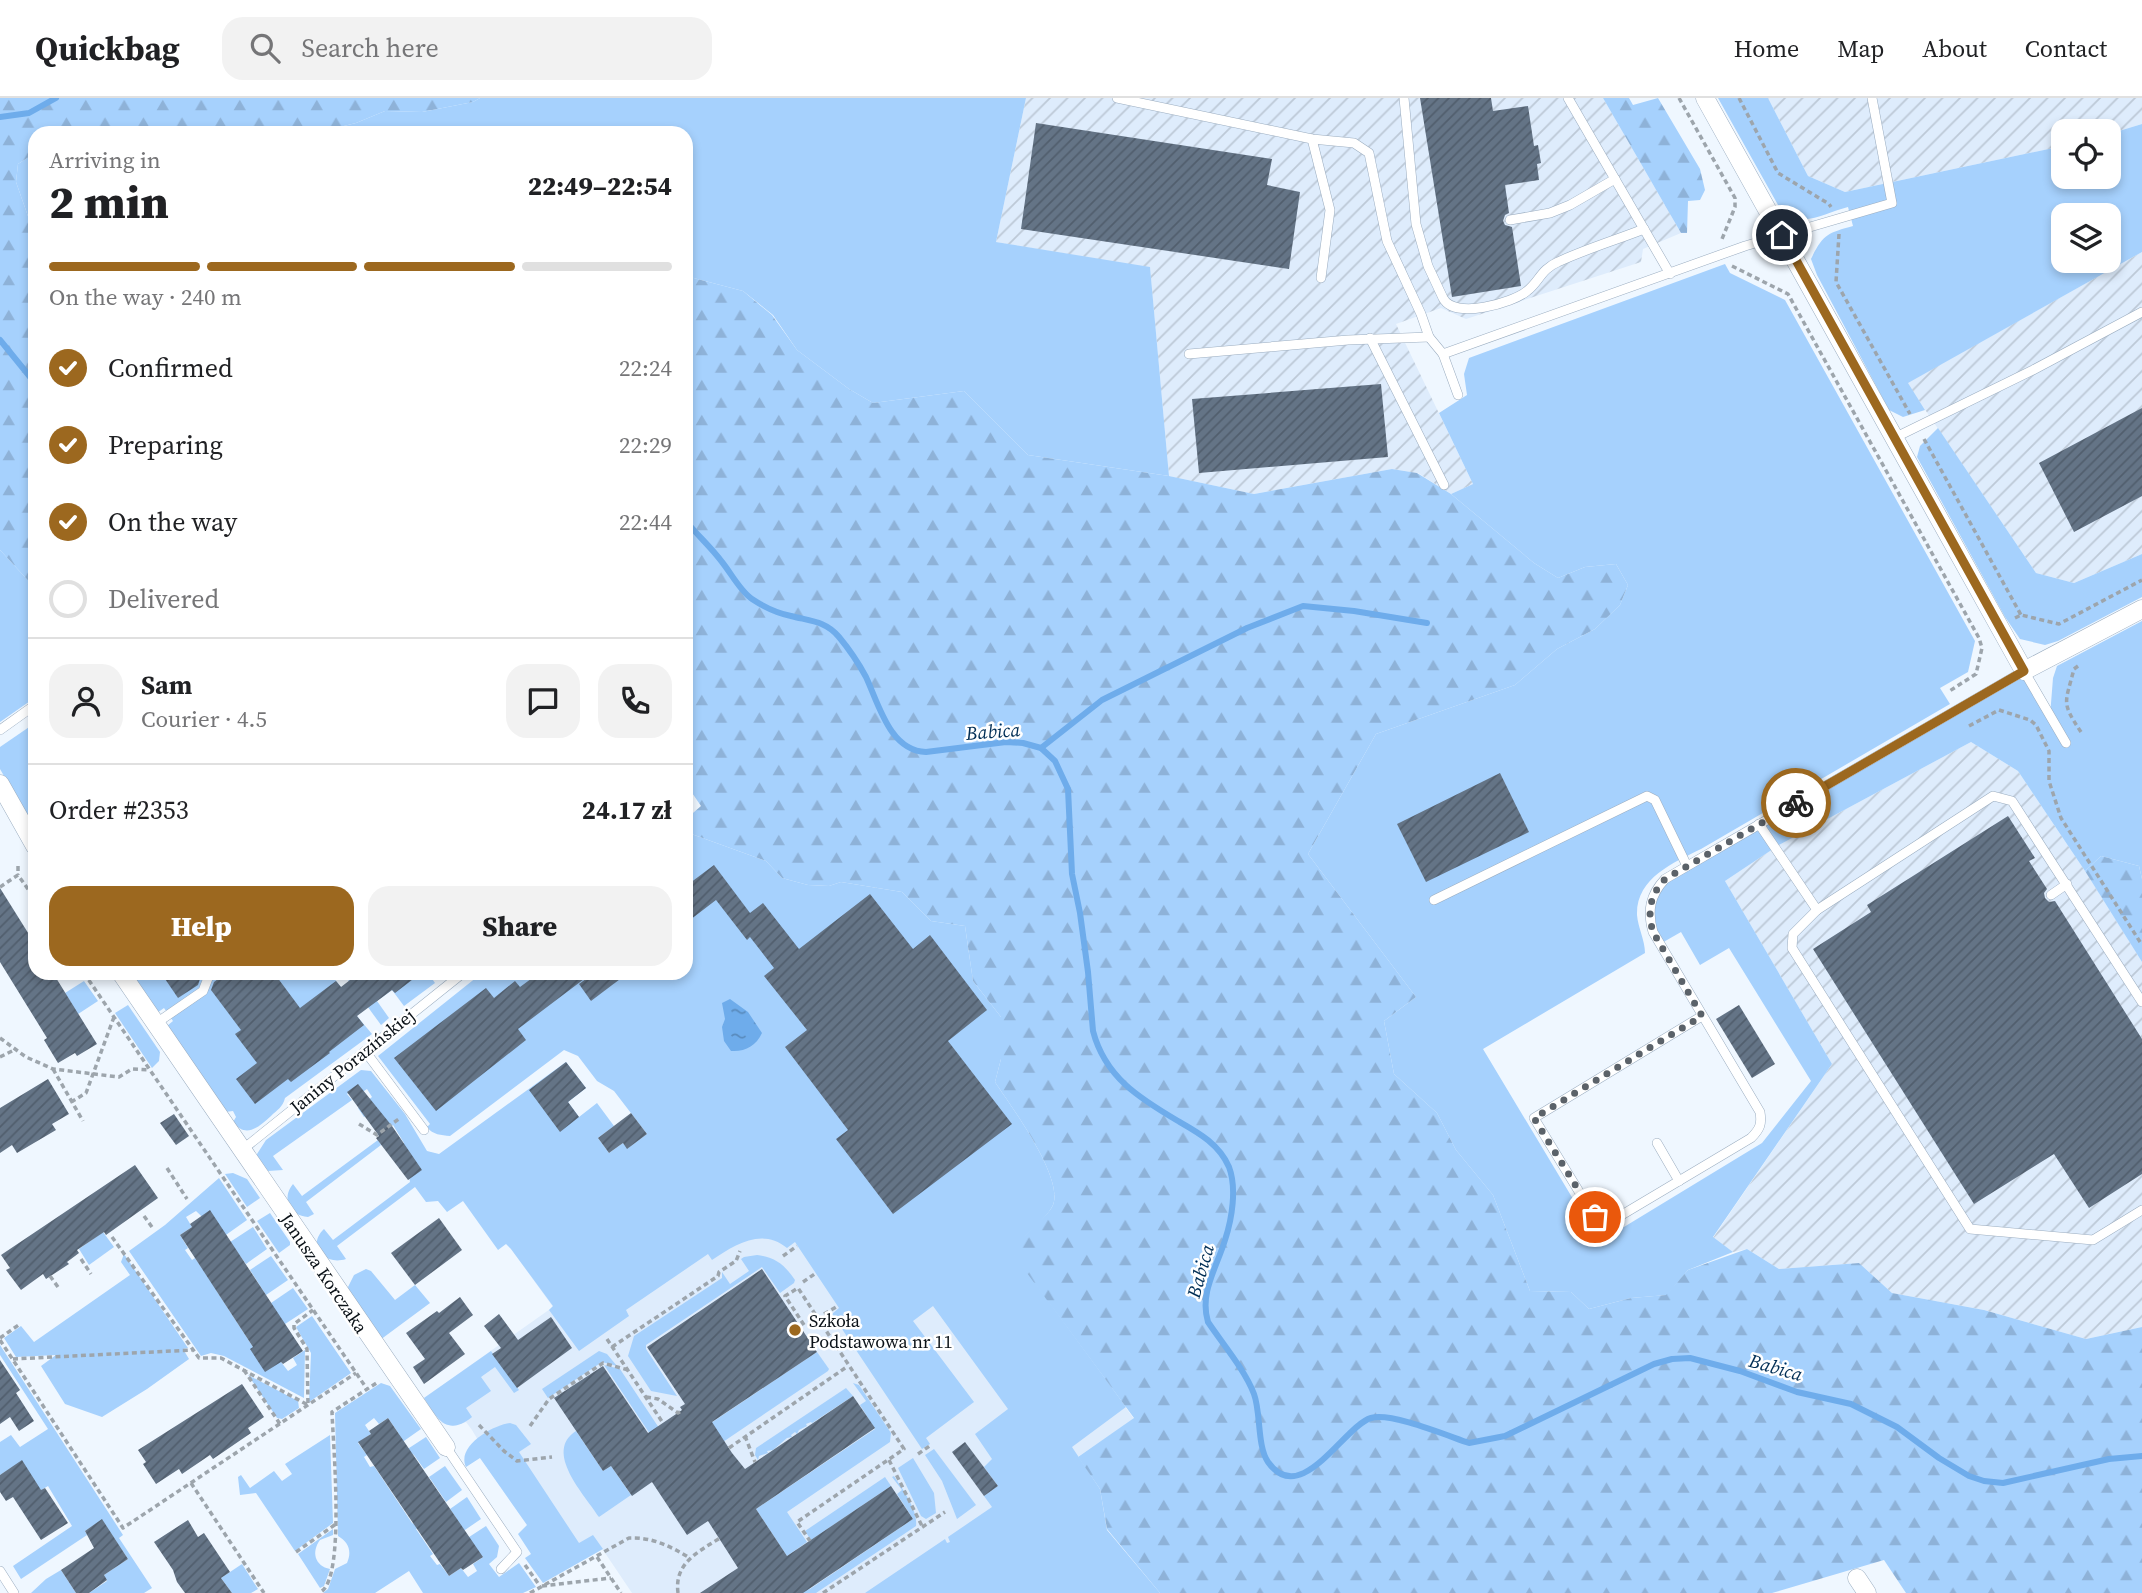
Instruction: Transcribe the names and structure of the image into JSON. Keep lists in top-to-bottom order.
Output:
{
  "streets": {
    "street": ["Janusza Korczaka"],
    "lane": ["Janiny Porazińskiej"]
  },
  "crossings": [
    ["Janiny Porazińskiej", "Janusza Korczaka"]
  ],
  "water": ["Babica"],
  "places": ["Szkoła Podstawowa nr 11"],
  "page": {
    "header": "Quickbag",
    "search": "Search here",
    "nav": [
      "Home",
      "Map",
      "About",
      "Contact"
    ],
    "heading": ["2 min", "Arriving in", "22:49–22:54"],
    "panel": [
      "Sam",
      "Courier · 4.5",
      "Order #2353",
      "24.17 zł"
    ],
    "bar": "On the way · 240 m",
    "list": [
      ["Confirmed", "22:24"],
      ["Preparing", "22:29"],
      ["On the way", "22:44"],
      "Delivered"
    ],
    "buttons": ["Help", "Share"]
  }
}
